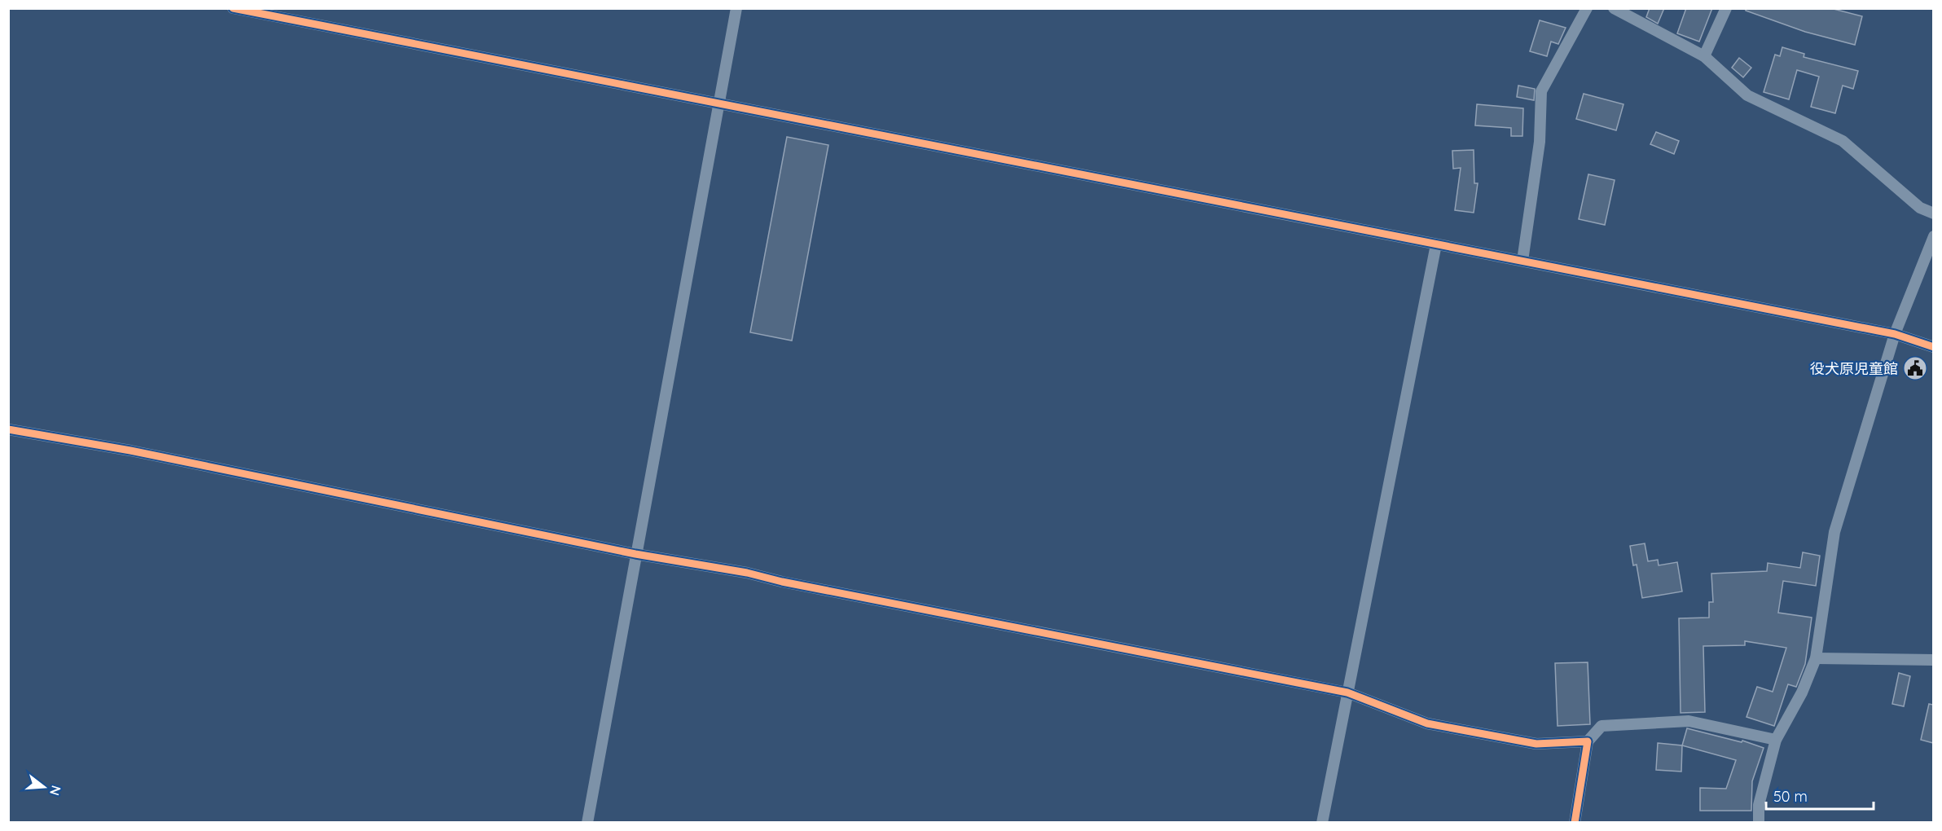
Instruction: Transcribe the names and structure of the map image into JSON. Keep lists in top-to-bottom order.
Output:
{
  "places": {
    "public building": ["役犬原児童館"]
  },
  "scale_bar": "50 m",
  "north": "right"
}
